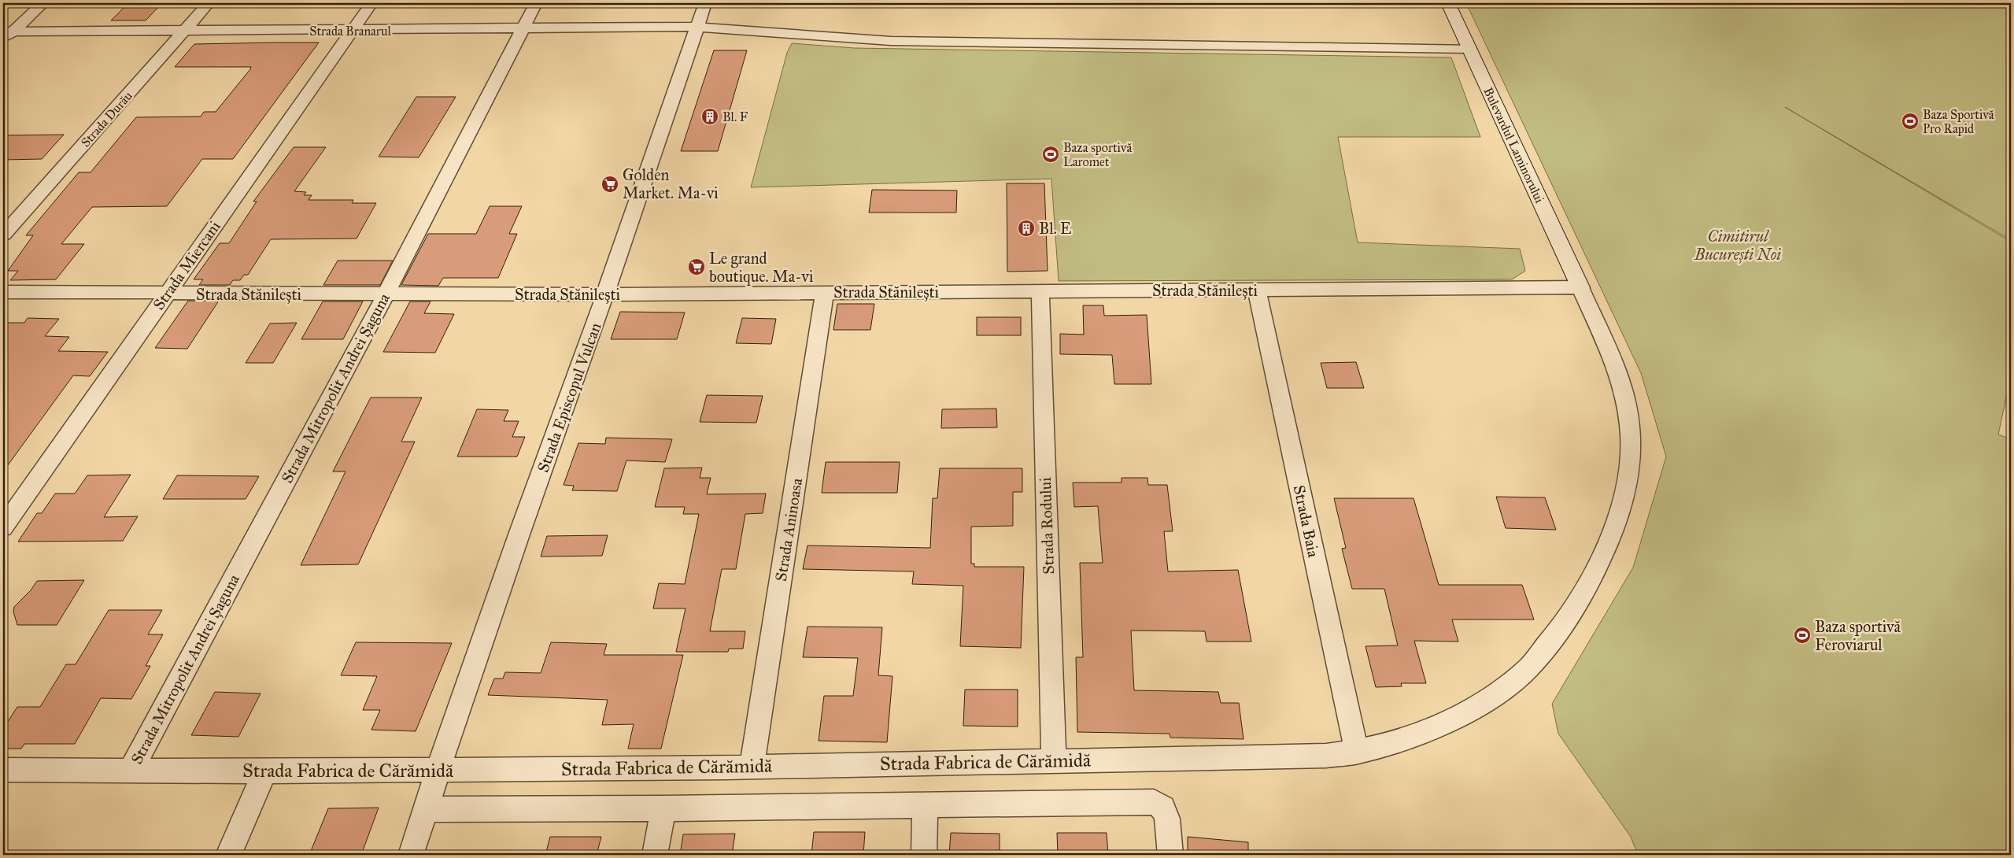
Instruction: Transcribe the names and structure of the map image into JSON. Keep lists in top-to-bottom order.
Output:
{
  "streets": {
    "street": [
      "Strada Branarul",
      "Strada Durău",
      "Bulevardul Laminorului",
      "Strada Miercani",
      "Strada Stănilești",
      "Strada Mitropolit Andrei Șaguna",
      "Strada Episcopul Vulcan",
      "Strada Baia",
      "Strada Rodului",
      "Strada Aninoasa",
      "Strada Fabrica de Cărămidă"
    ]
  },
  "crossings": [
    ["Strada Branarul", "Strada Durău"],
    ["Strada Branarul", "Bulevardul Laminorului"],
    ["Strada Branarul", "Strada Miercani"],
    ["Strada Branarul", "Strada Mitropolit Andrei Șaguna"],
    ["Strada Branarul", "Strada Episcopul Vulcan"],
    ["Bulevardul Laminorului", "Strada Stănilești"],
    ["Bulevardul Laminorului", "Strada Fabrica de Cărămidă"],
    ["Strada Miercani", "Strada Stănilești"],
    ["Strada Stănilești", "Strada Mitropolit Andrei Șaguna"],
    ["Strada Stănilești", "Strada Episcopul Vulcan"],
    ["Strada Stănilești", "Strada Baia"],
    ["Strada Stănilești", "Strada Rodului"],
    ["Strada Stănilești", "Strada Aninoasa"],
    ["Strada Stănilești", "Strada Fabrica de Cărămidă"],
    ["Strada Mitropolit Andrei Șaguna", "Strada Fabrica de Cărămidă"],
    ["Strada Episcopul Vulcan", "Strada Fabrica de Cărămidă"],
    ["Strada Baia", "Strada Fabrica de Cărămidă"],
    ["Strada Rodului", "Strada Fabrica de Cărămidă"],
    ["Strada Aninoasa", "Strada Fabrica de Cărămidă"]
  ],
  "parks": ["Cimitirul București Noi"],
  "places": {
    "building": ["Bl. F", "Bl. E"],
    "sports": ["Baza Sportivă Pro Rapid", "Baza sportivă Laromet", "Baza sportivă Feroviarul"],
    "supermarket": ["Golden Market. Ma-vi", "Le grand boutique. Ma-vi"]
  }
}
